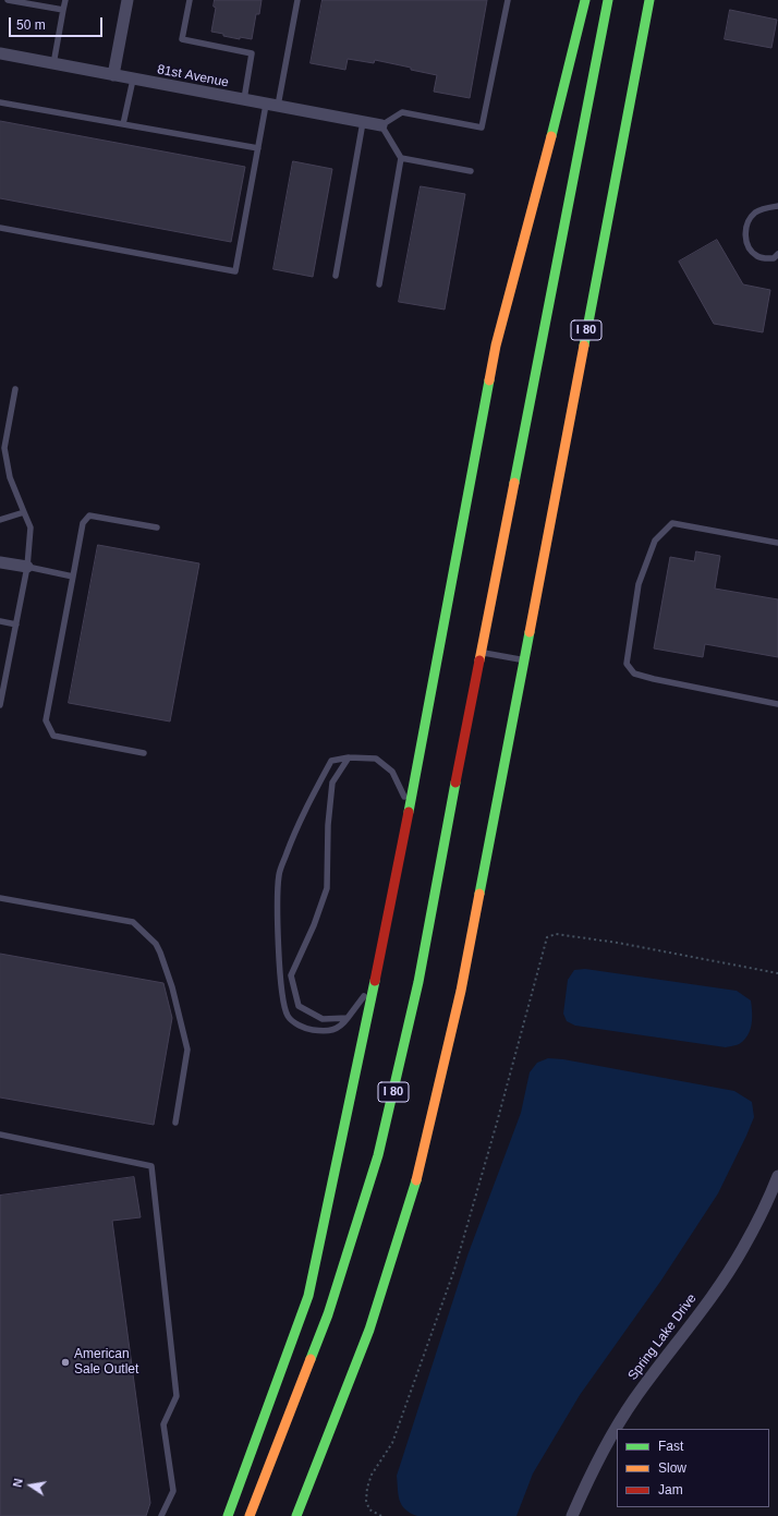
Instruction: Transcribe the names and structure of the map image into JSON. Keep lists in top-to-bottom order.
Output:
{
  "streets": {
    "highway": ["I 80"],
    "street": ["81st Avenue", "Spring Lake Drive"]
  },
  "places": ["American Sale Outlet"],
  "legend": ["Fast", "Slow", "Jam"],
  "scale_bar": "50 m",
  "north": "left"
}
